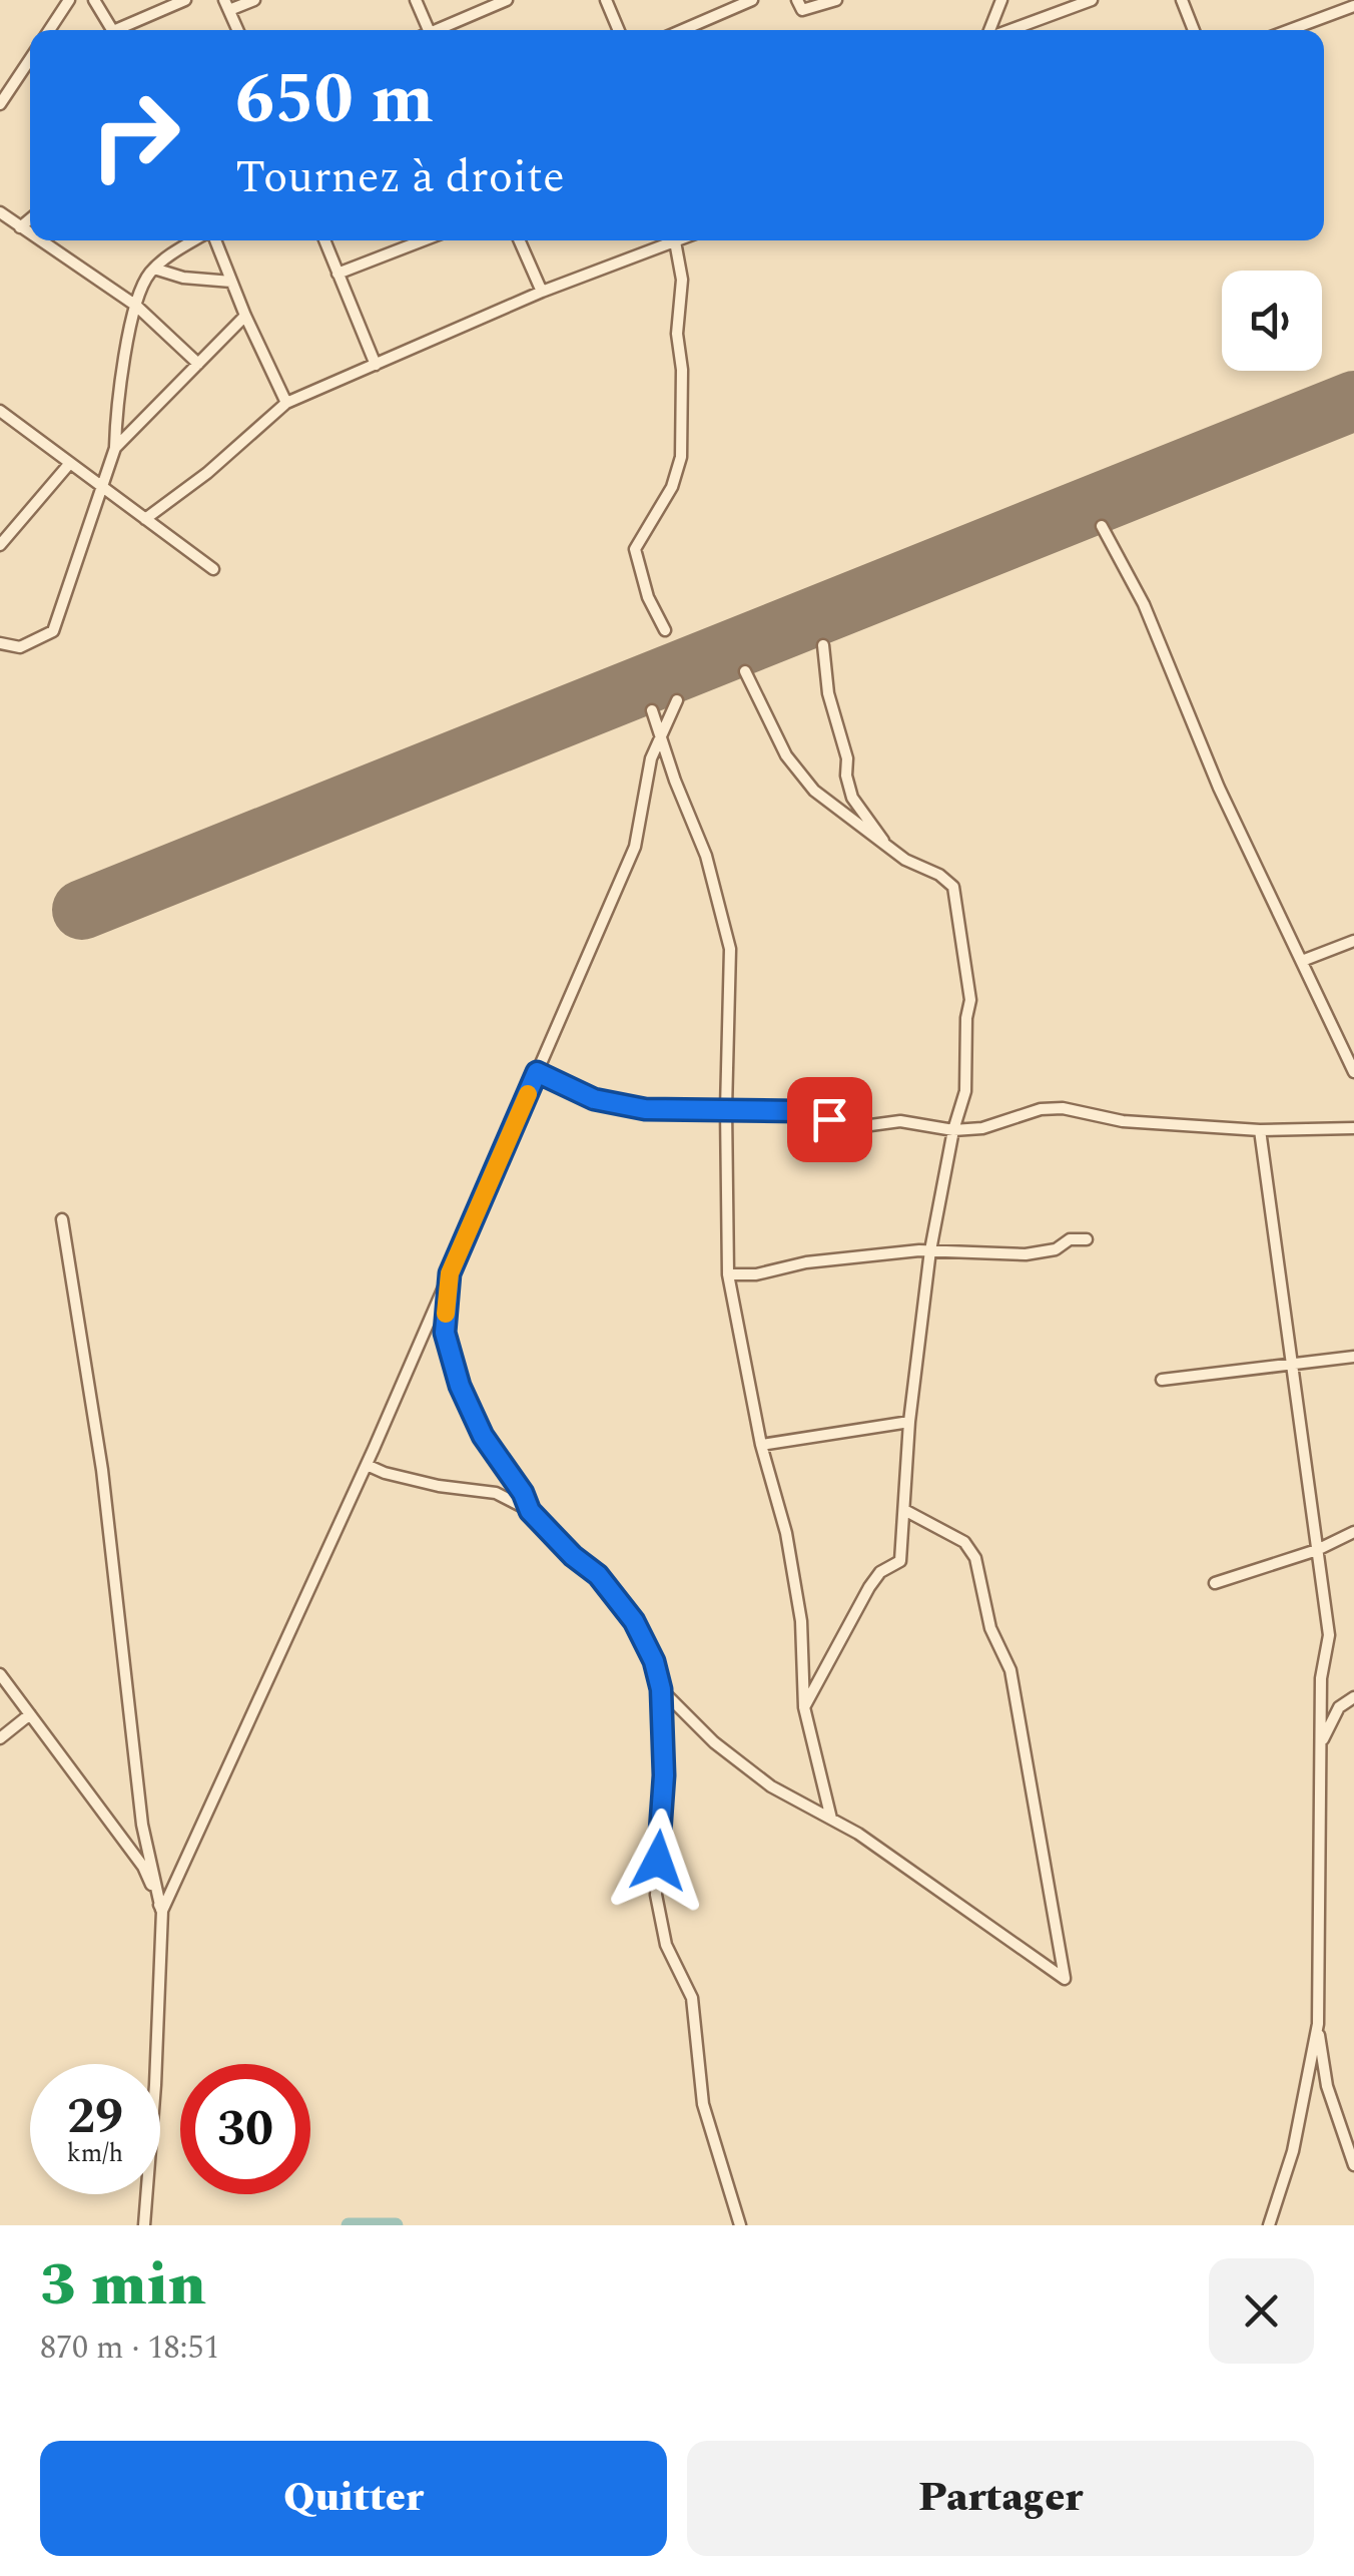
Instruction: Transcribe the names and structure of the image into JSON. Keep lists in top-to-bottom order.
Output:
{
  "page": {
    "turn": ["650 m", "Tournez à droite"],
    "speed": "29 km/h",
    "limit": "30",
    "heading": ["3 min", "870 m · 18:51"],
    "buttons": ["Quitter", "Partager"]
  }
}
